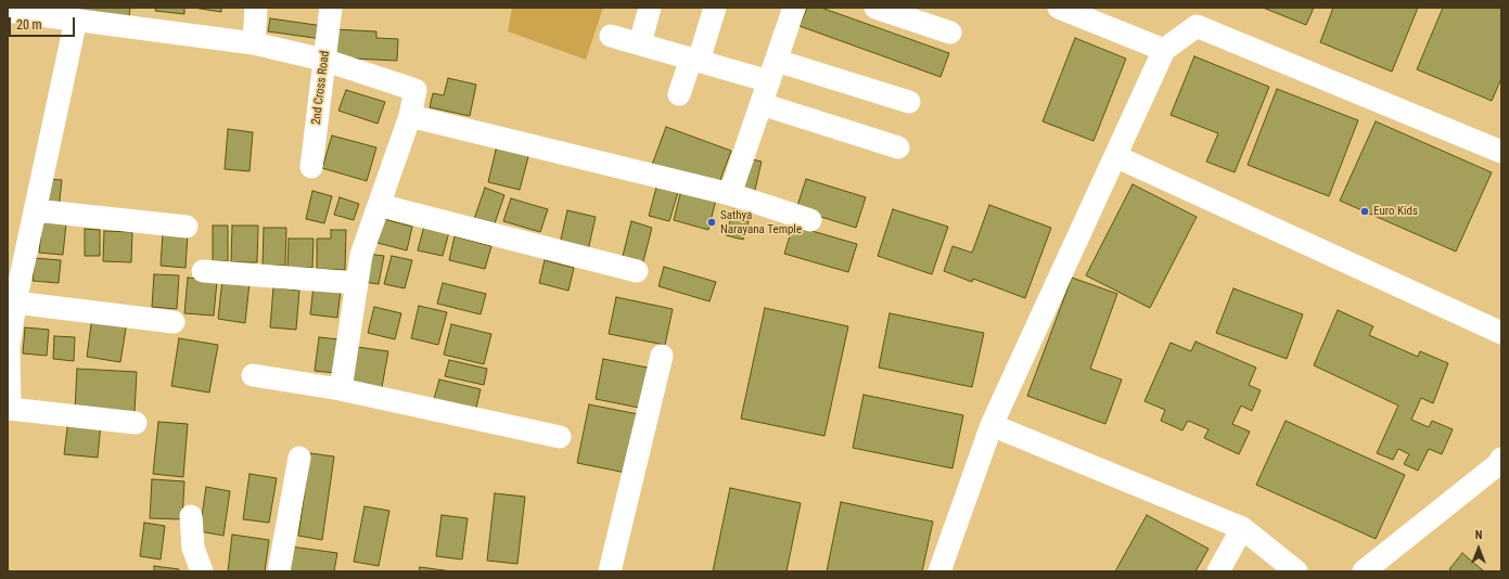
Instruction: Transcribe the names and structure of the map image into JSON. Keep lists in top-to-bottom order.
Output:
{
  "streets": {
    "street": ["2nd Cross Road"]
  },
  "places": ["Euro Kids", "Sathya Narayana Temple"],
  "scale_bar": "20 m",
  "north": "top"
}
